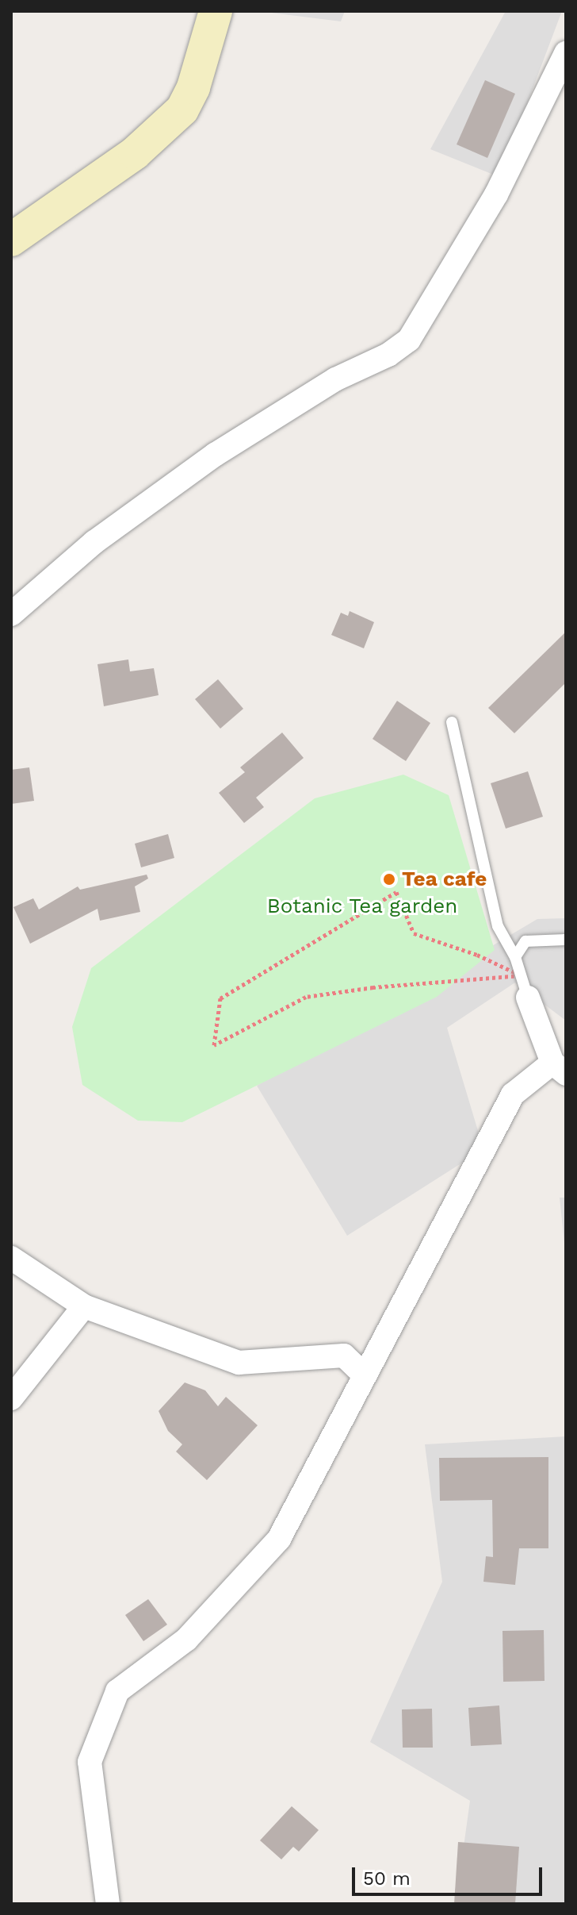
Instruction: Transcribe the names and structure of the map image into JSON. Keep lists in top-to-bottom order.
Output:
{
  "parks": ["Botanic Tea garden"],
  "places": ["Tea cafe"],
  "scale_bar": "50 m"
}
